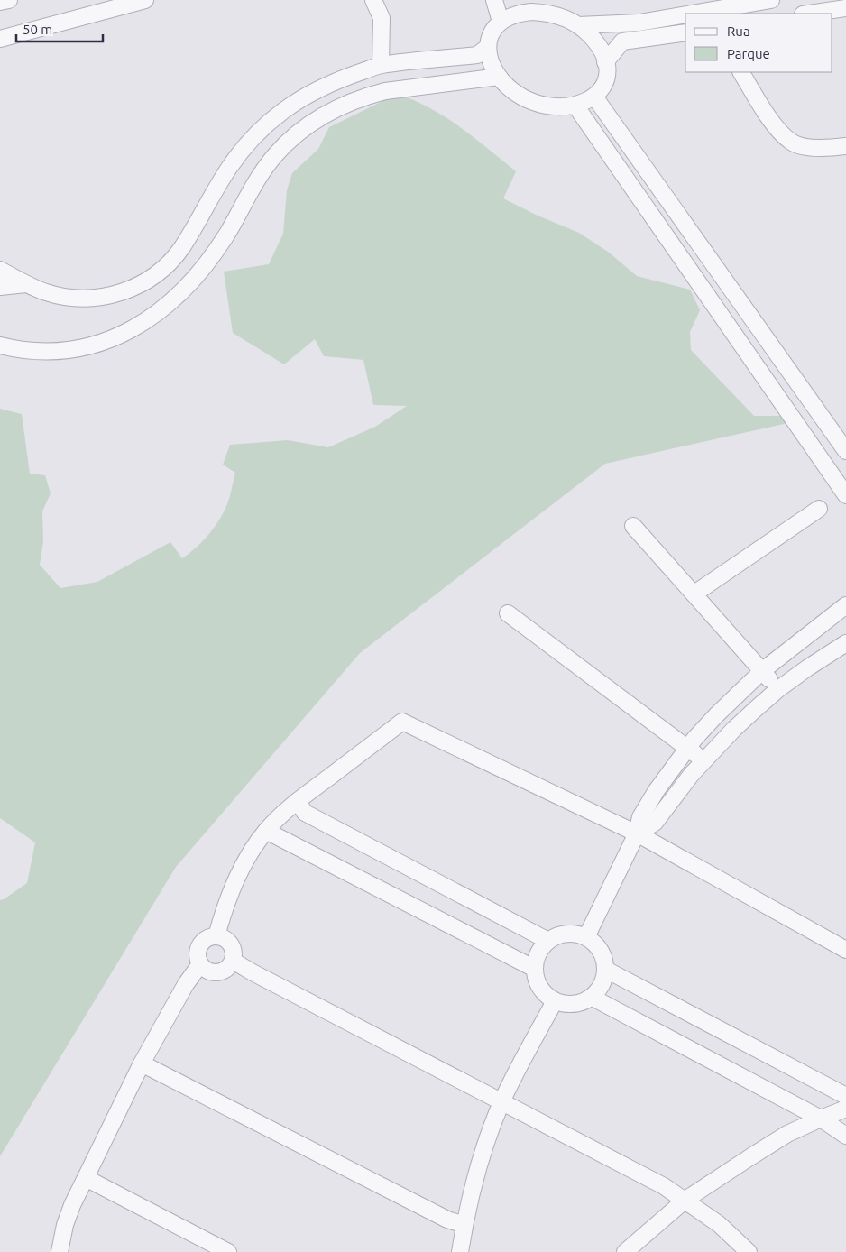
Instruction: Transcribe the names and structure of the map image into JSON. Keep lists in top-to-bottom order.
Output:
{
  "legend": ["Rua", "Parque"],
  "scale_bar": "50 m"
}
